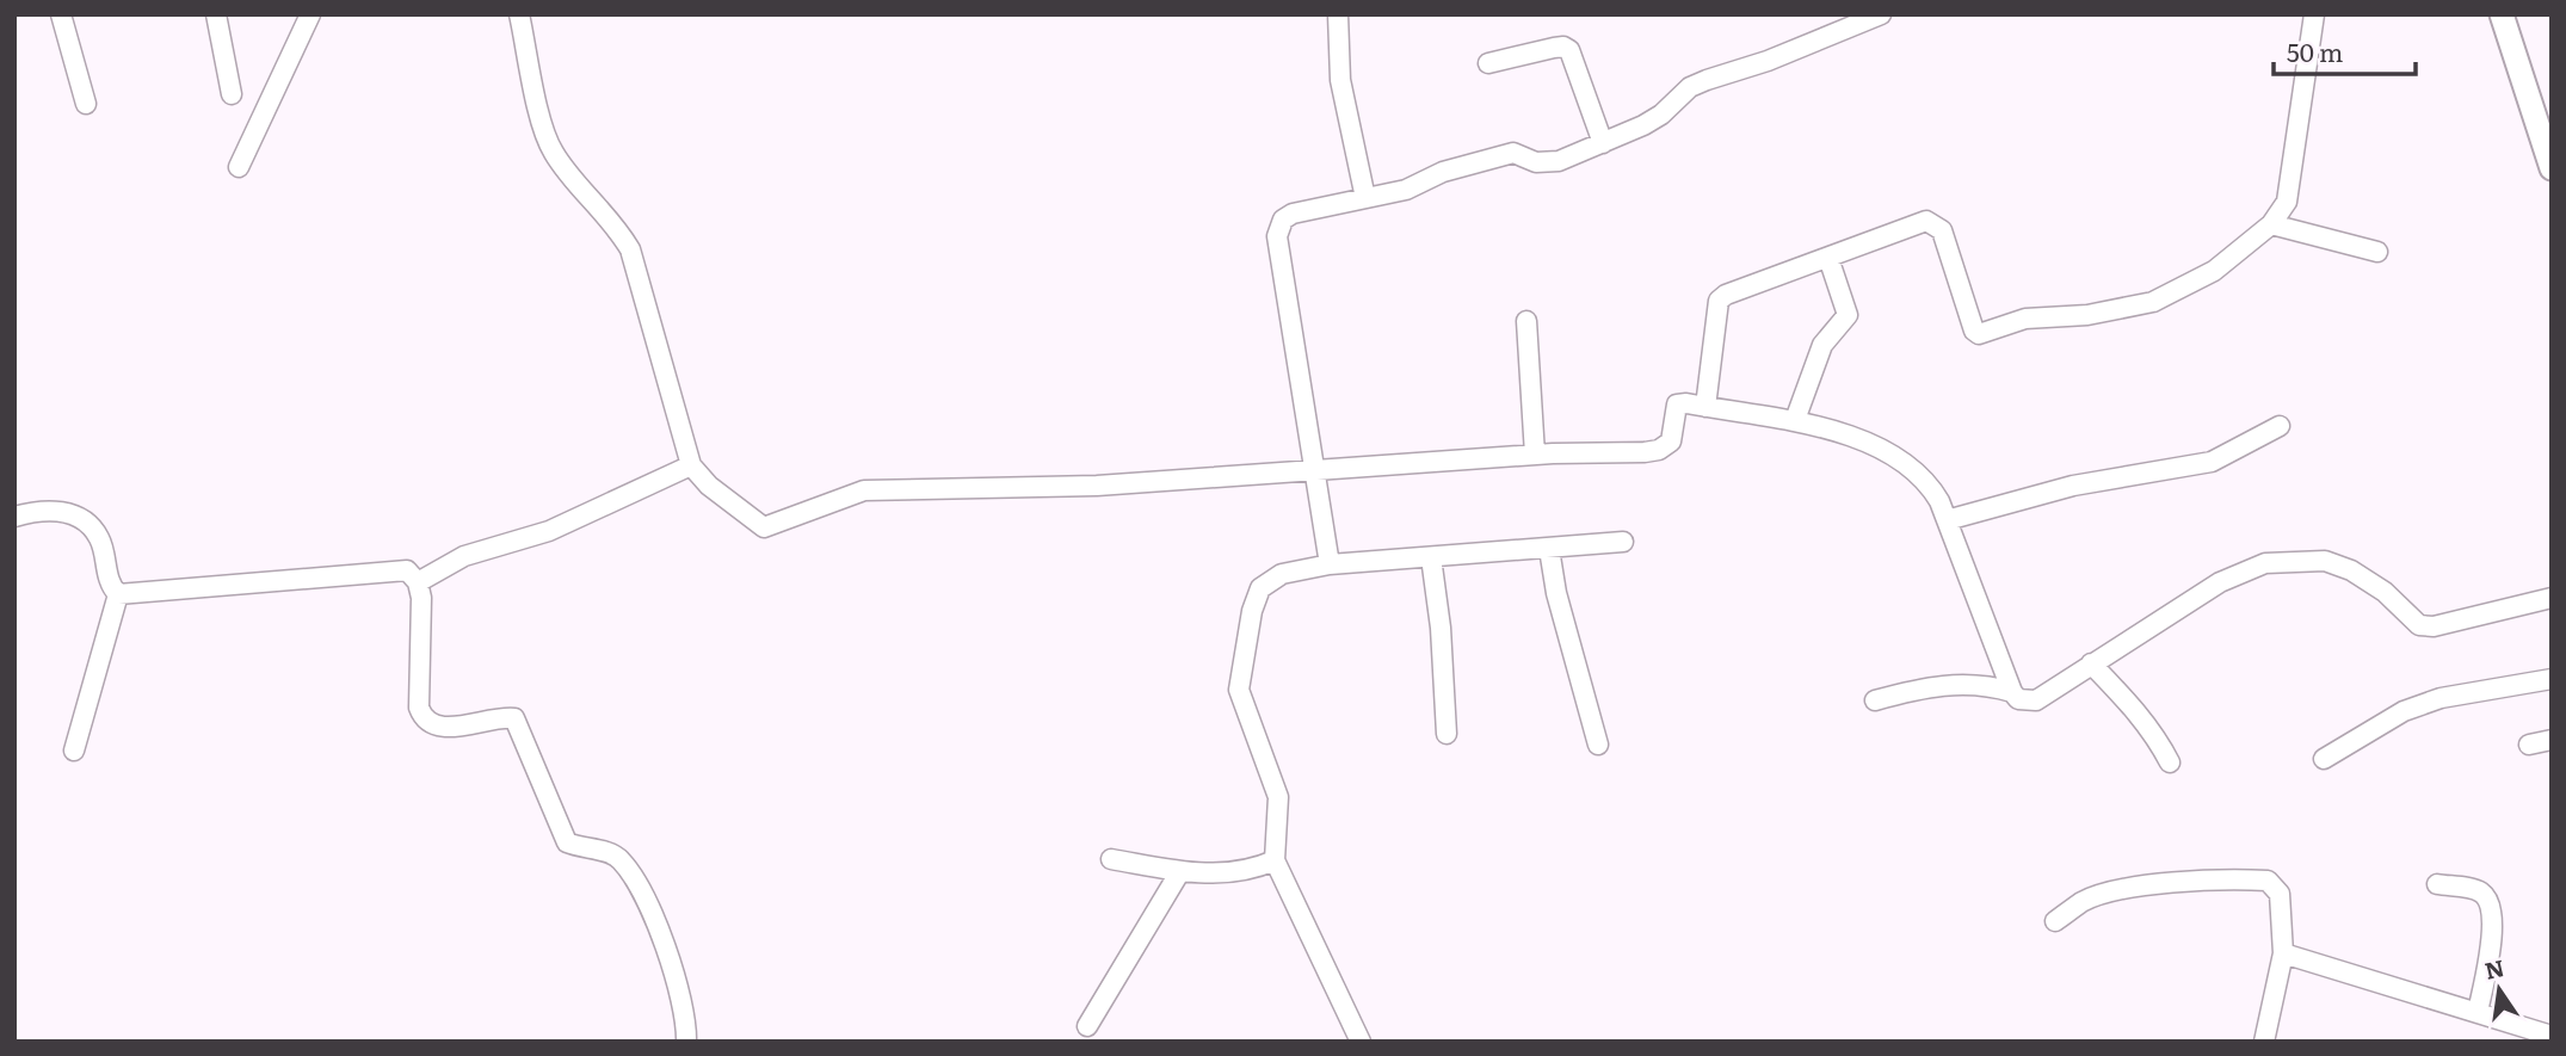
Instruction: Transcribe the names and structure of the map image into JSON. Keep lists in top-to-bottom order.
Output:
{
  "scale_bar": "50 m",
  "north": "top"
}
